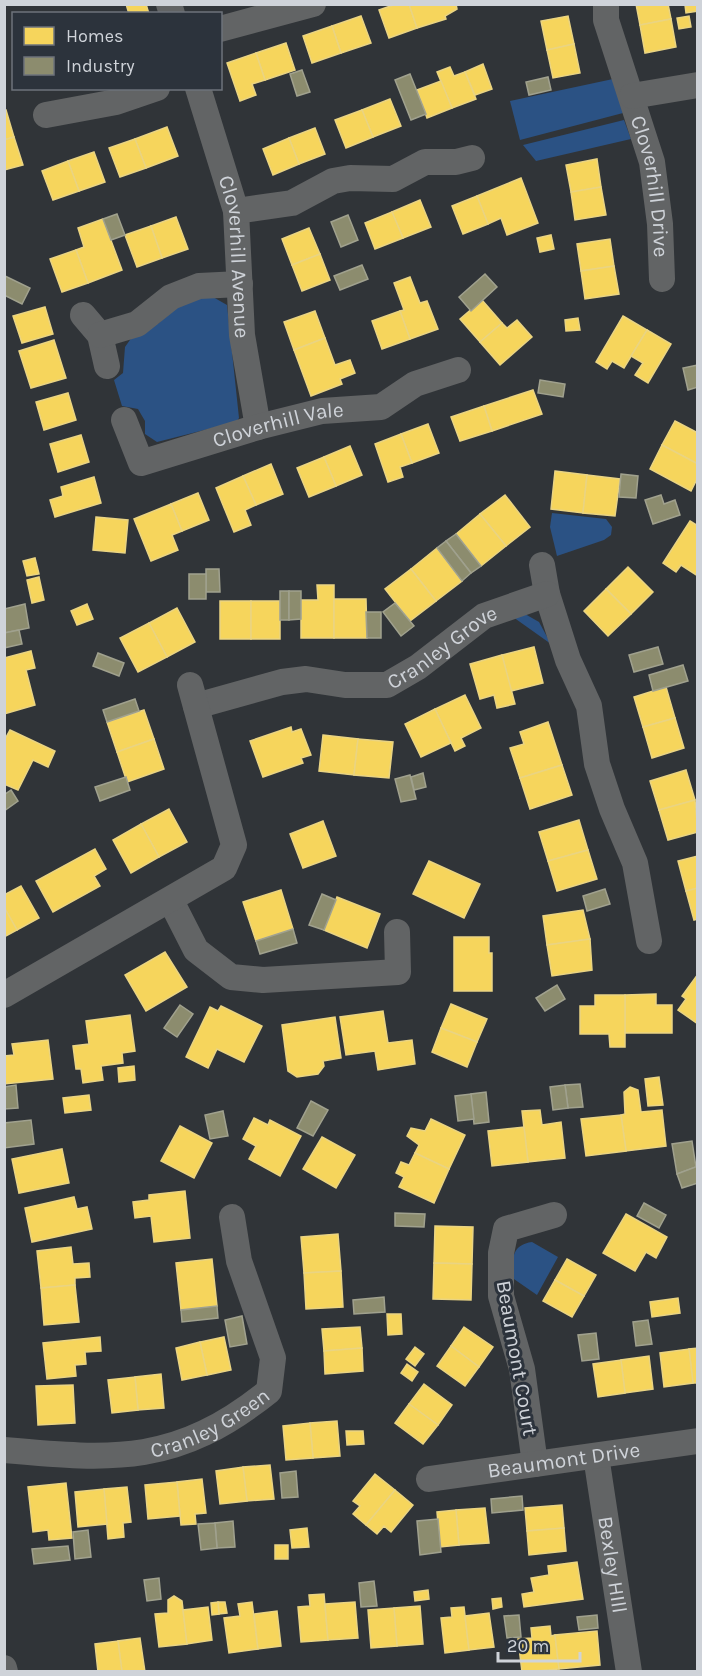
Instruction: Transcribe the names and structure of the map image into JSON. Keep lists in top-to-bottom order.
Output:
{
  "streets": {
    "street": [
      "Cloverhill Drive",
      "Cloverhill Avenue",
      "Cloverhill Vale",
      "Cranley Grove",
      "Beaumont Court",
      "Cranley Green",
      "Beaumont Drive",
      "Bexley HIll"
    ]
  },
  "crossings": [
    ["Cloverhill Avenue", "Cloverhill Vale"],
    ["Beaumont Court", "Beaumont Drive"],
    ["Beaumont Drive", "Bexley HIll"]
  ],
  "legend": ["Homes", "Industry"],
  "scale_bar": "20 m"
}
